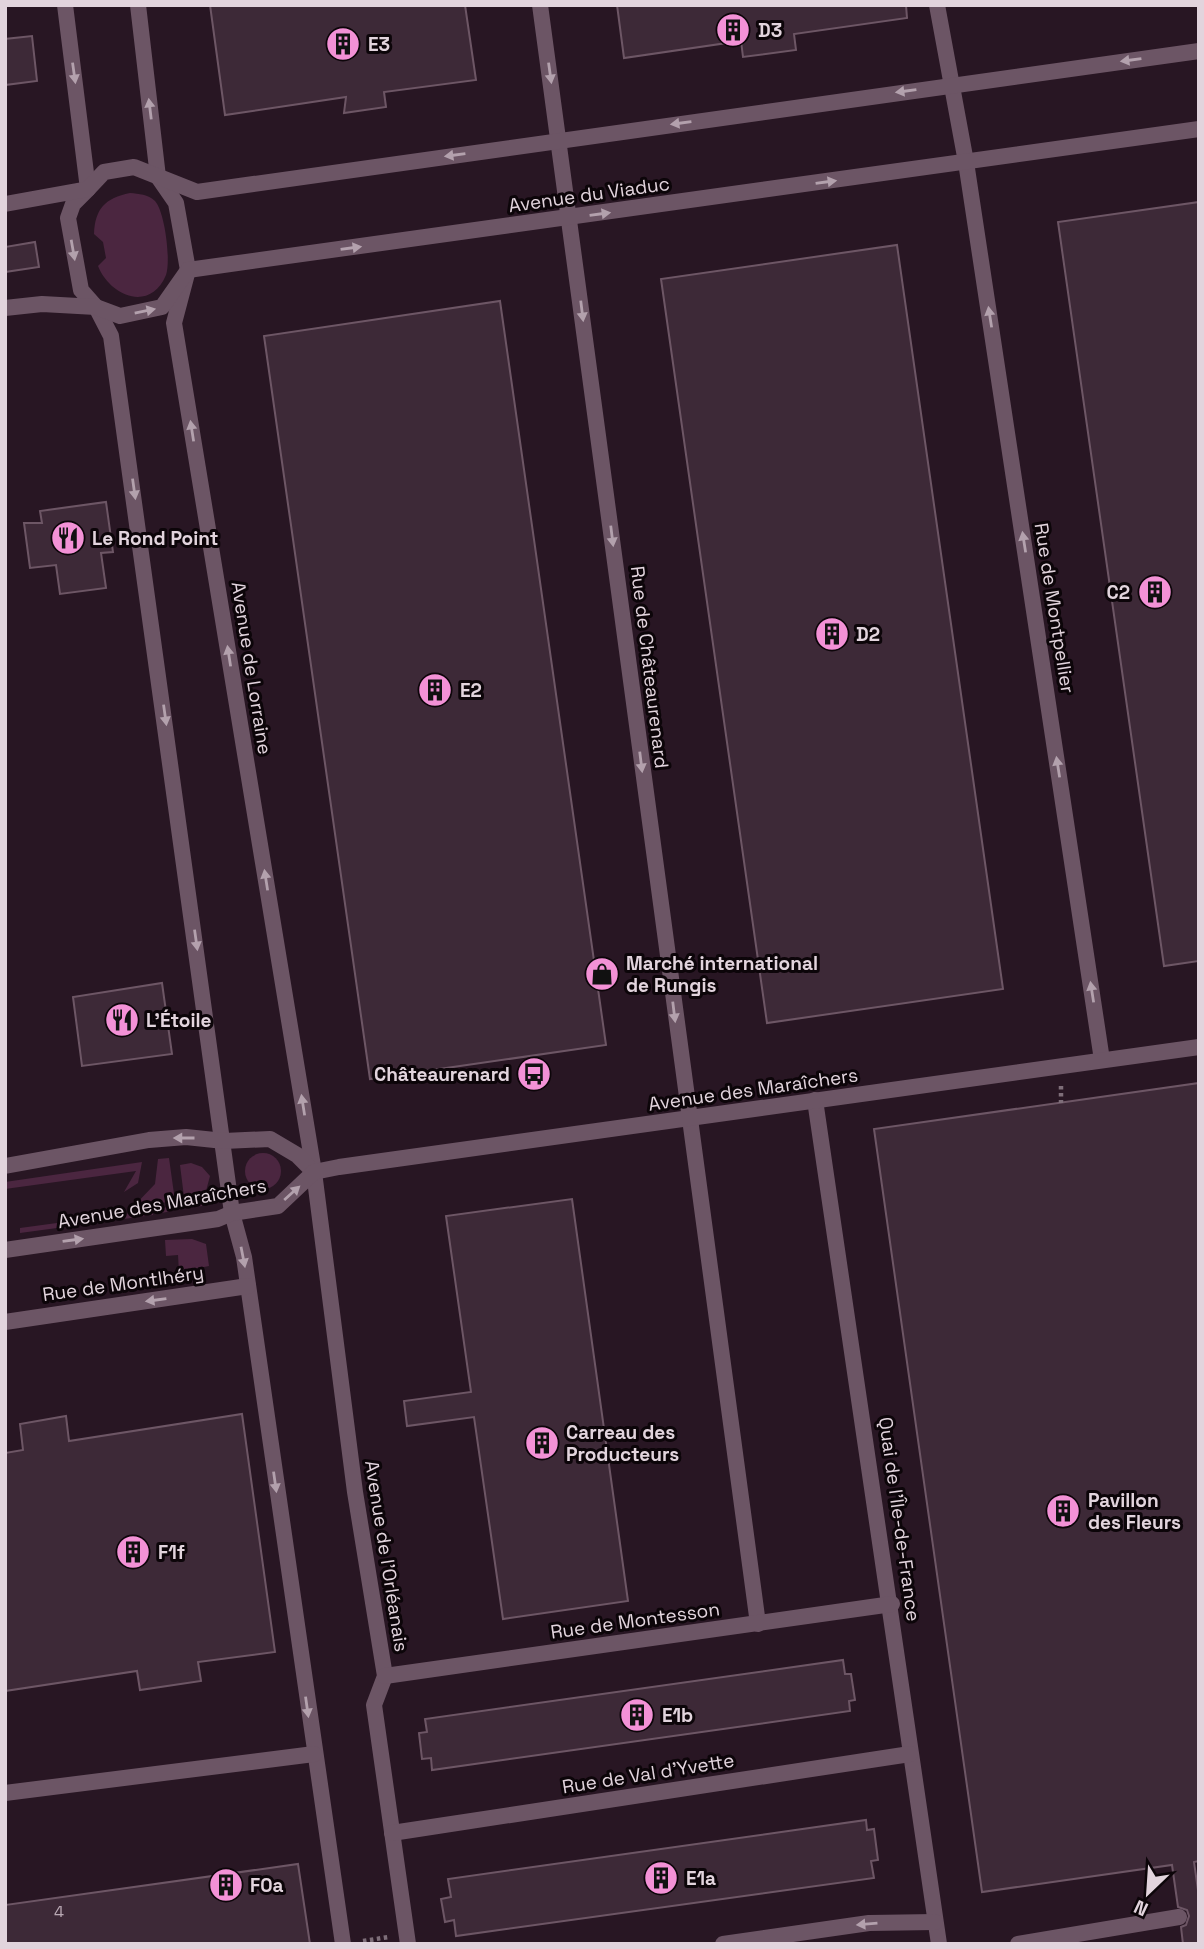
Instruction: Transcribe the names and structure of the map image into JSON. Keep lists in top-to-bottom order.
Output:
{
  "streets": {
    "lane": [
      "Avenue du Viaduc",
      "Rue de Montpellier",
      "Rue de Châteaurenard",
      "Avenue de Lorraine",
      "Avenue des Maraîchers",
      "Rue de Montlhéry",
      "Quai de l'Île-de-France",
      "Avenue de l'Orléanais",
      "Rue de Montesson",
      "Rue de Val d'Yvette"
    ]
  },
  "crossings": [
    ["Avenue du Viaduc", "Rue de Montpellier"],
    ["Avenue du Viaduc", "Rue de Châteaurenard"],
    ["Avenue du Viaduc", "Avenue de Lorraine"],
    ["Rue de Montpellier", "Avenue des Maraîchers"],
    ["Rue de Châteaurenard", "Avenue des Maraîchers"],
    ["Rue de Châteaurenard", "Rue de Montesson"],
    ["Avenue de Lorraine", "Avenue des Maraîchers"],
    ["Avenue de Lorraine", "Avenue de l'Orléanais"],
    ["Avenue des Maraîchers", "Quai de l'Île-de-France"],
    ["Avenue des Maraîchers", "Avenue de l'Orléanais"],
    ["Quai de l'Île-de-France", "Rue de Montesson"],
    ["Quai de l'Île-de-France", "Rue de Val d'Yvette"],
    ["Avenue de l'Orléanais", "Rue de Montesson"],
    ["Avenue de l'Orléanais", "Rue de Val d'Yvette"]
  ],
  "one_way": ["Rue de Montpellier", "Rue de Châteaurenard", "Rue de Montlhéry"],
  "places": {
    "building": [
      "D3",
      "E3",
      "C2",
      "D2",
      "E2",
      "Carreau des Producteurs",
      "Pavillon des Fleurs",
      "F1f",
      "E1b",
      "E1a",
      "F0a"
    ],
    "restaurant": ["Le Rond Point", "L'Étoile"],
    "shop": ["Marché international de Rungis"],
    "bus stop": ["Châteaurenard"]
  },
  "house_numbers": ["4"],
  "north": "bottom left"
}
